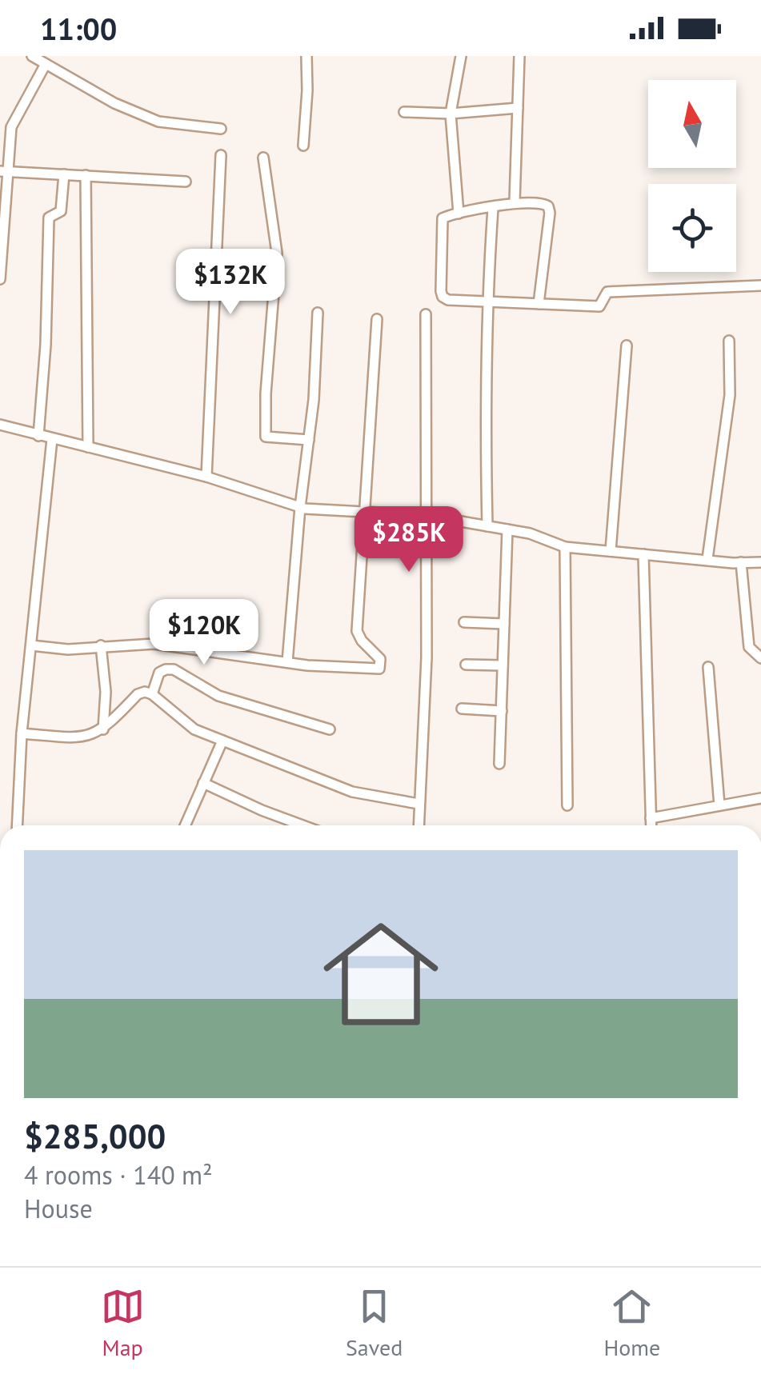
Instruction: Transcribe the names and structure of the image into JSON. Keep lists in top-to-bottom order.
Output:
{
  "north": "top",
  "page": {
    "status": "11:00",
    "price": ["$132K", "$285K", "$120K"],
    "list": [
      {
        "name": "$285,000",
        "note": "4 rooms · 140 m² · House"
      }
    ],
    "tabs": ["Map", "Saved", "Home"]
  }
}
